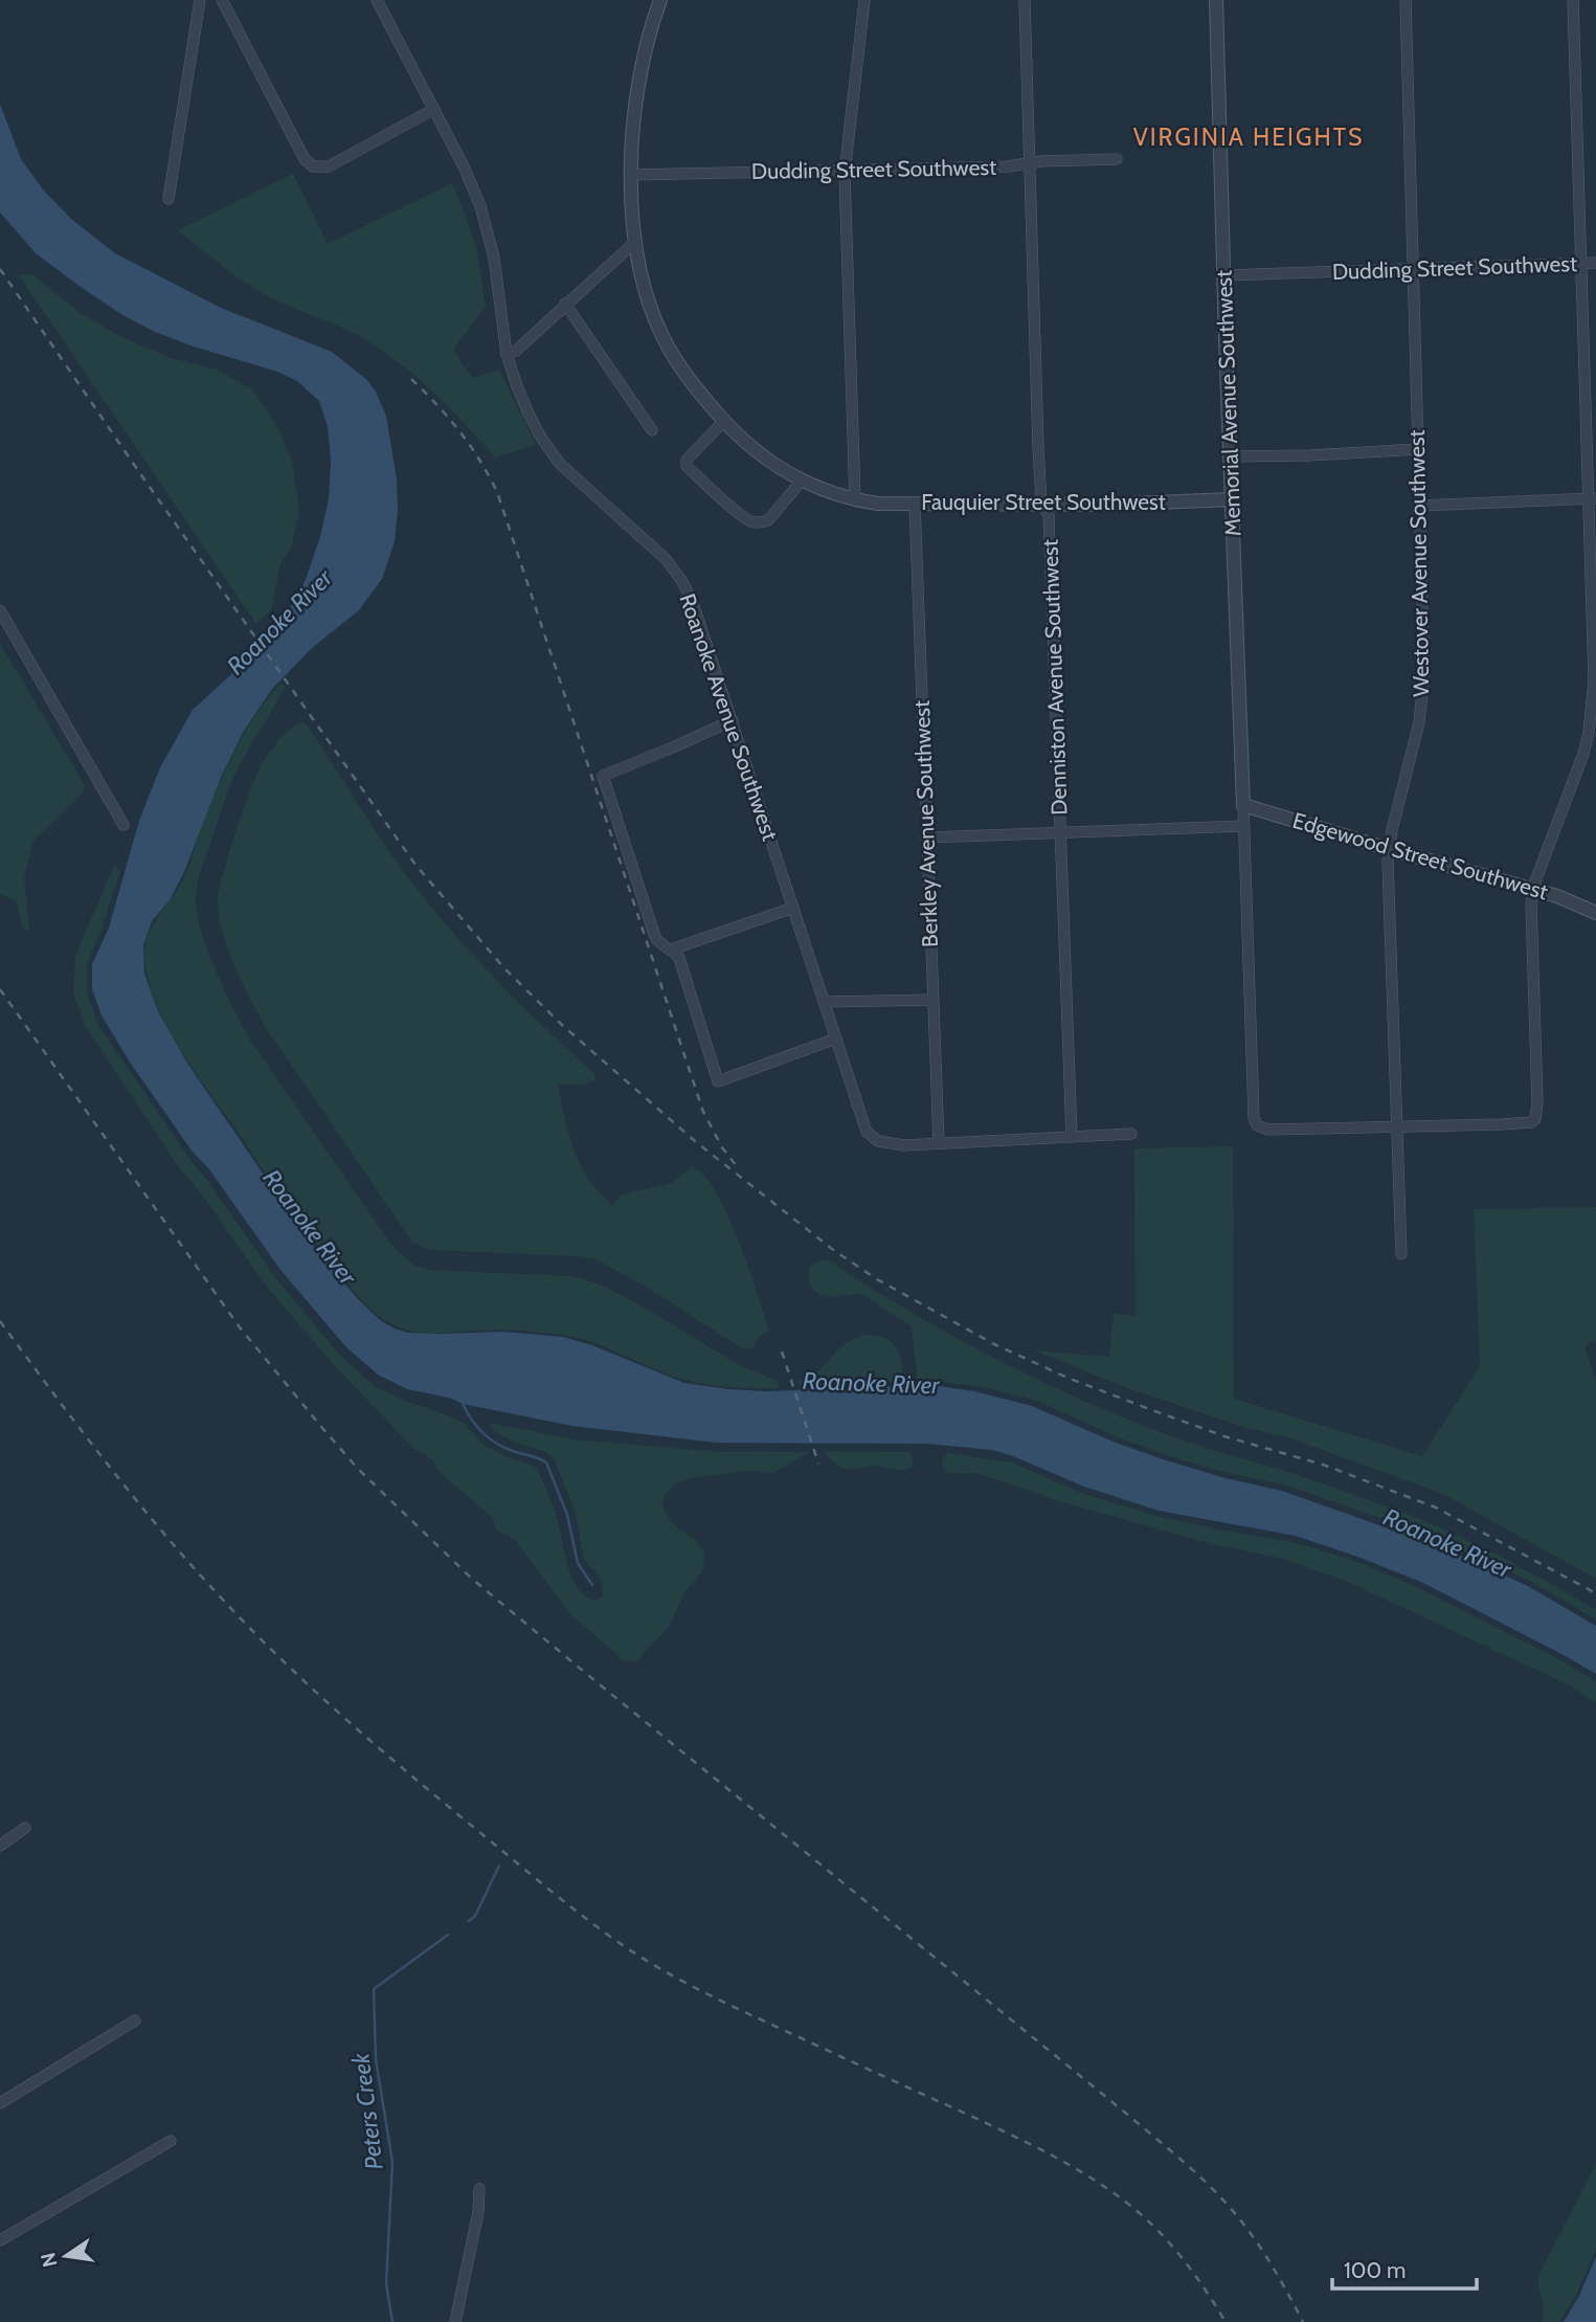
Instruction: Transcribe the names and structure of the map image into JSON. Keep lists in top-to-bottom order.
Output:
{
  "streets": {
    "street": [
      "Dudding Street Southwest",
      "Memorial Avenue Southwest",
      "Fauquier Street Southwest",
      "Westover Avenue Southwest",
      "Denniston Avenue Southwest",
      "Roanoke Avenue Southwest",
      "Berkley Avenue Southwest",
      "Edgewood Street Southwest"
    ]
  },
  "crossings": [
    ["Dudding Street Southwest", "Memorial Avenue Southwest"],
    ["Dudding Street Southwest", "Fauquier Street Southwest"],
    ["Dudding Street Southwest", "Westover Avenue Southwest"],
    ["Dudding Street Southwest", "Denniston Avenue Southwest"],
    ["Memorial Avenue Southwest", "Fauquier Street Southwest"],
    ["Memorial Avenue Southwest", "Edgewood Street Southwest"],
    ["Fauquier Street Southwest", "Denniston Avenue Southwest"],
    ["Fauquier Street Southwest", "Berkley Avenue Southwest"],
    ["Westover Avenue Southwest", "Edgewood Street Southwest"],
    ["Denniston Avenue Southwest", "Roanoke Avenue Southwest"],
    ["Roanoke Avenue Southwest", "Berkley Avenue Southwest"]
  ],
  "districts": ["VIRGINIA HEIGHTS"],
  "water": ["Roanoke River", "Peters Creek"],
  "scale_bar": "100 m",
  "north": "left"
}
